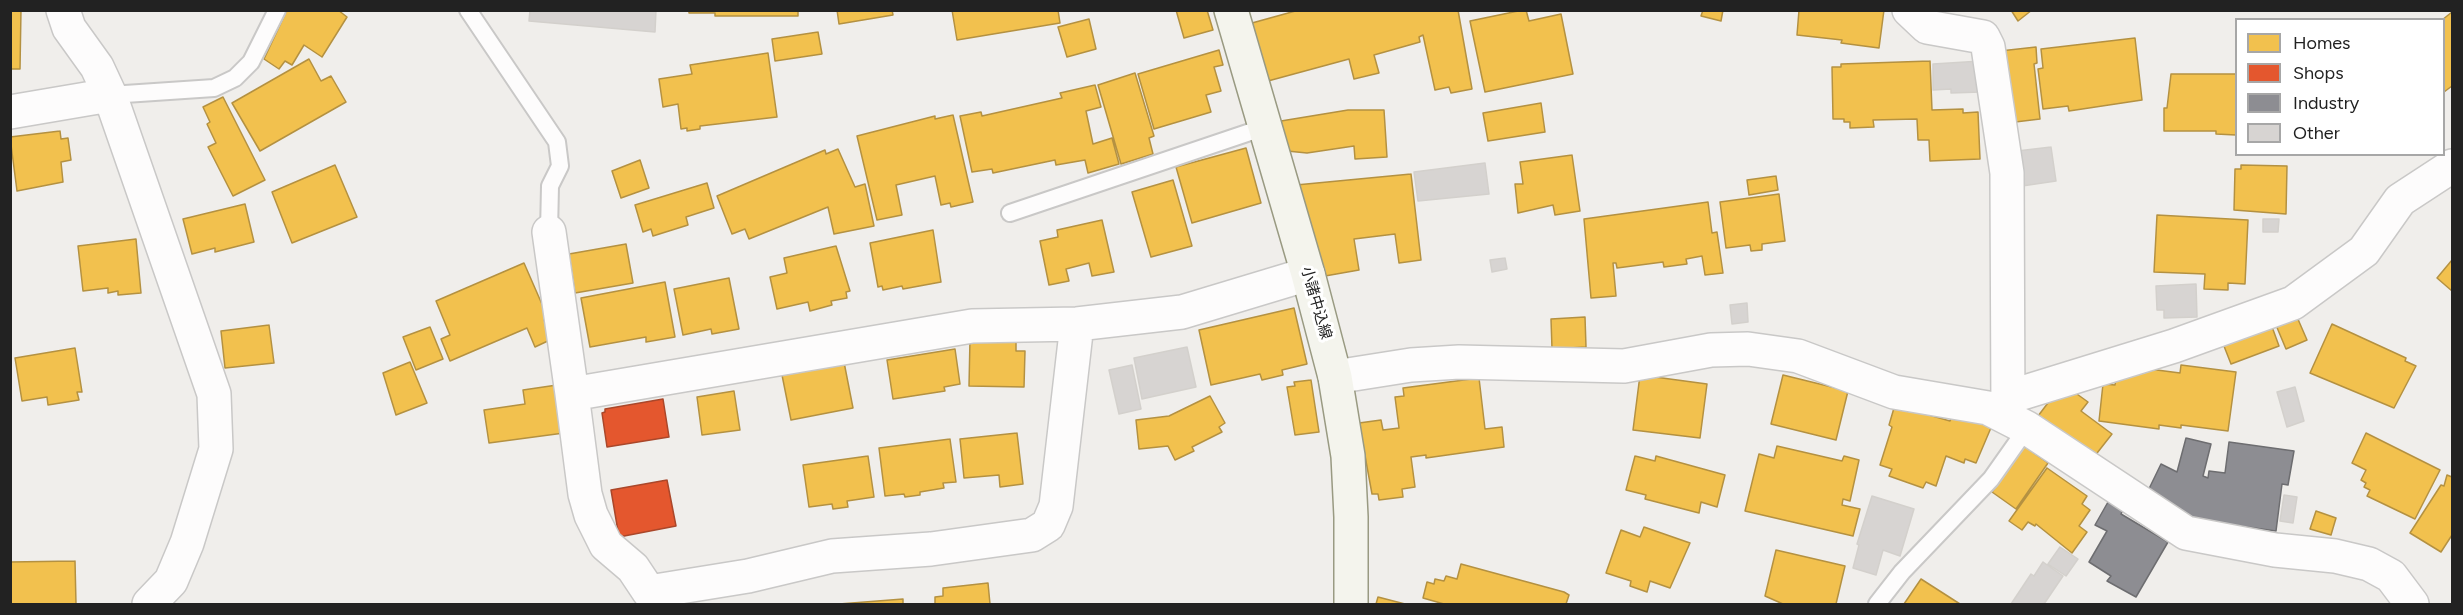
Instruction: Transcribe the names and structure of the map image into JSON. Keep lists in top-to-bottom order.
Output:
{
  "streets": {
    "main road": ["小諸中込線"]
  },
  "legend": [
    "Homes",
    "Shops",
    "Industry",
    "Other"
  ]
}
